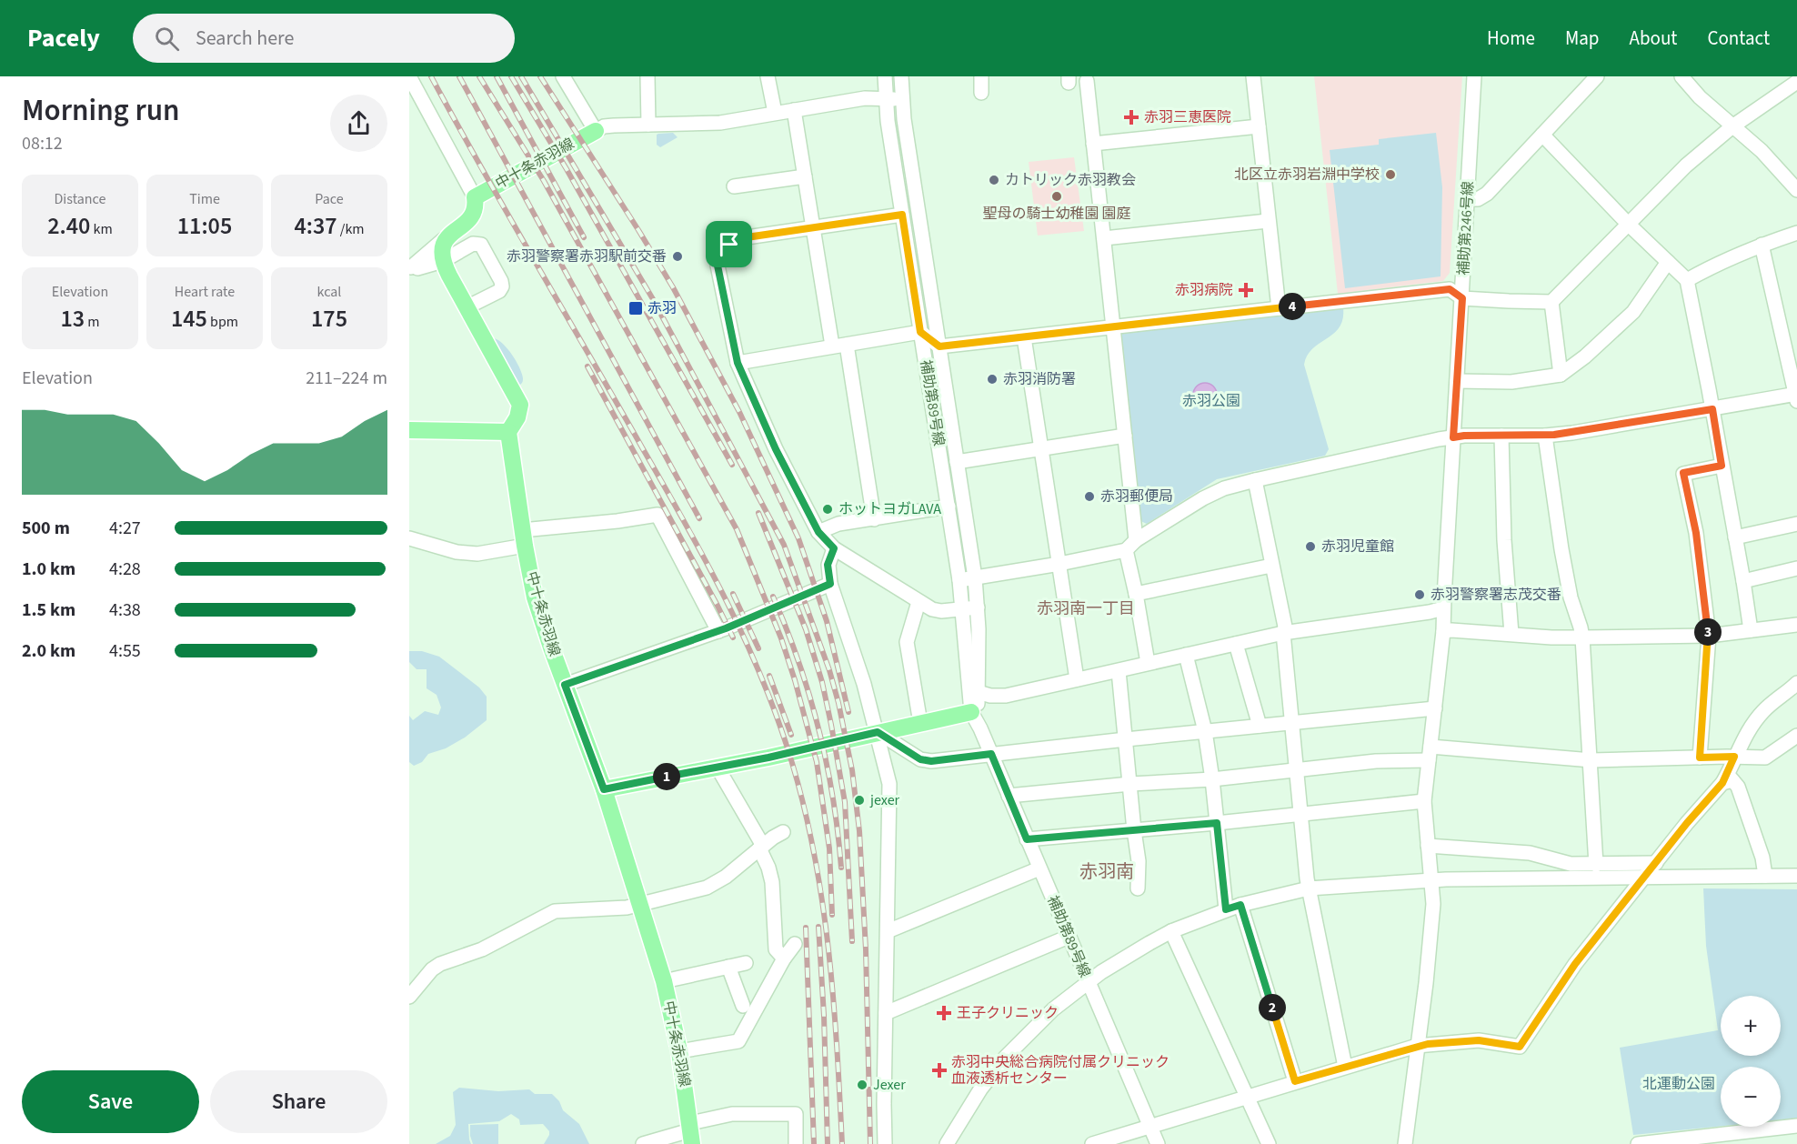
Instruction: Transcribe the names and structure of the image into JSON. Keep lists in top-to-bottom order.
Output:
{
  "streets": {
    "main road": ["中十条赤羽線"],
    "street": ["補助第246号線", "補助第89号線"]
  },
  "districts": ["赤羽南一丁目", "赤羽南"],
  "parks": ["赤羽公園", "北運動公園"],
  "places": {
    "health": [
      "赤羽三恵医院",
      "赤羽病院",
      "王子クリニック",
      "赤羽中央総合病院付属クリニック 血液透析センター"
    ],
    "other": [
      "北区立赤羽岩淵中学校",
      "カトリック赤羽教会",
      "聖母の騎士幼稚園 園庭",
      "赤羽警察署赤羽駅前交番",
      "赤羽消防署",
      "赤羽郵便局",
      "ホットヨガLAVA",
      "赤羽児童館",
      "赤羽警察署志茂交番",
      "jexer",
      "Jexer"
    ],
    "transit": ["赤羽"]
  },
  "page": {
    "header": "Pacely",
    "search": "Search here",
    "nav": [
      "Home",
      "Map",
      "About",
      "Contact"
    ],
    "heading": ["Morning run", "08:12"],
    "stats": [
      ["Distance", "2.40 km"],
      ["Time", "11:05"],
      ["Pace", "4:37 /km"],
      ["Elevation", "13 m"],
      ["Heart rate", "145 bpm"],
      ["kcal", "175"]
    ],
    "pins": [
      "4",
      "3",
      "1",
      "2"
    ],
    "chart": ["Elevation", "211–224 m"],
    "list": [
      {
        "name": "500 m",
        "note": "4:27"
      },
      {
        "name": "1.0 km",
        "note": "4:28"
      },
      {
        "name": "1.5 km",
        "note": "4:38"
      },
      {
        "name": "2.0 km",
        "note": "4:55"
      }
    ],
    "map_buttons": ["+", "−"],
    "buttons": ["Save", "Share"]
  }
}
